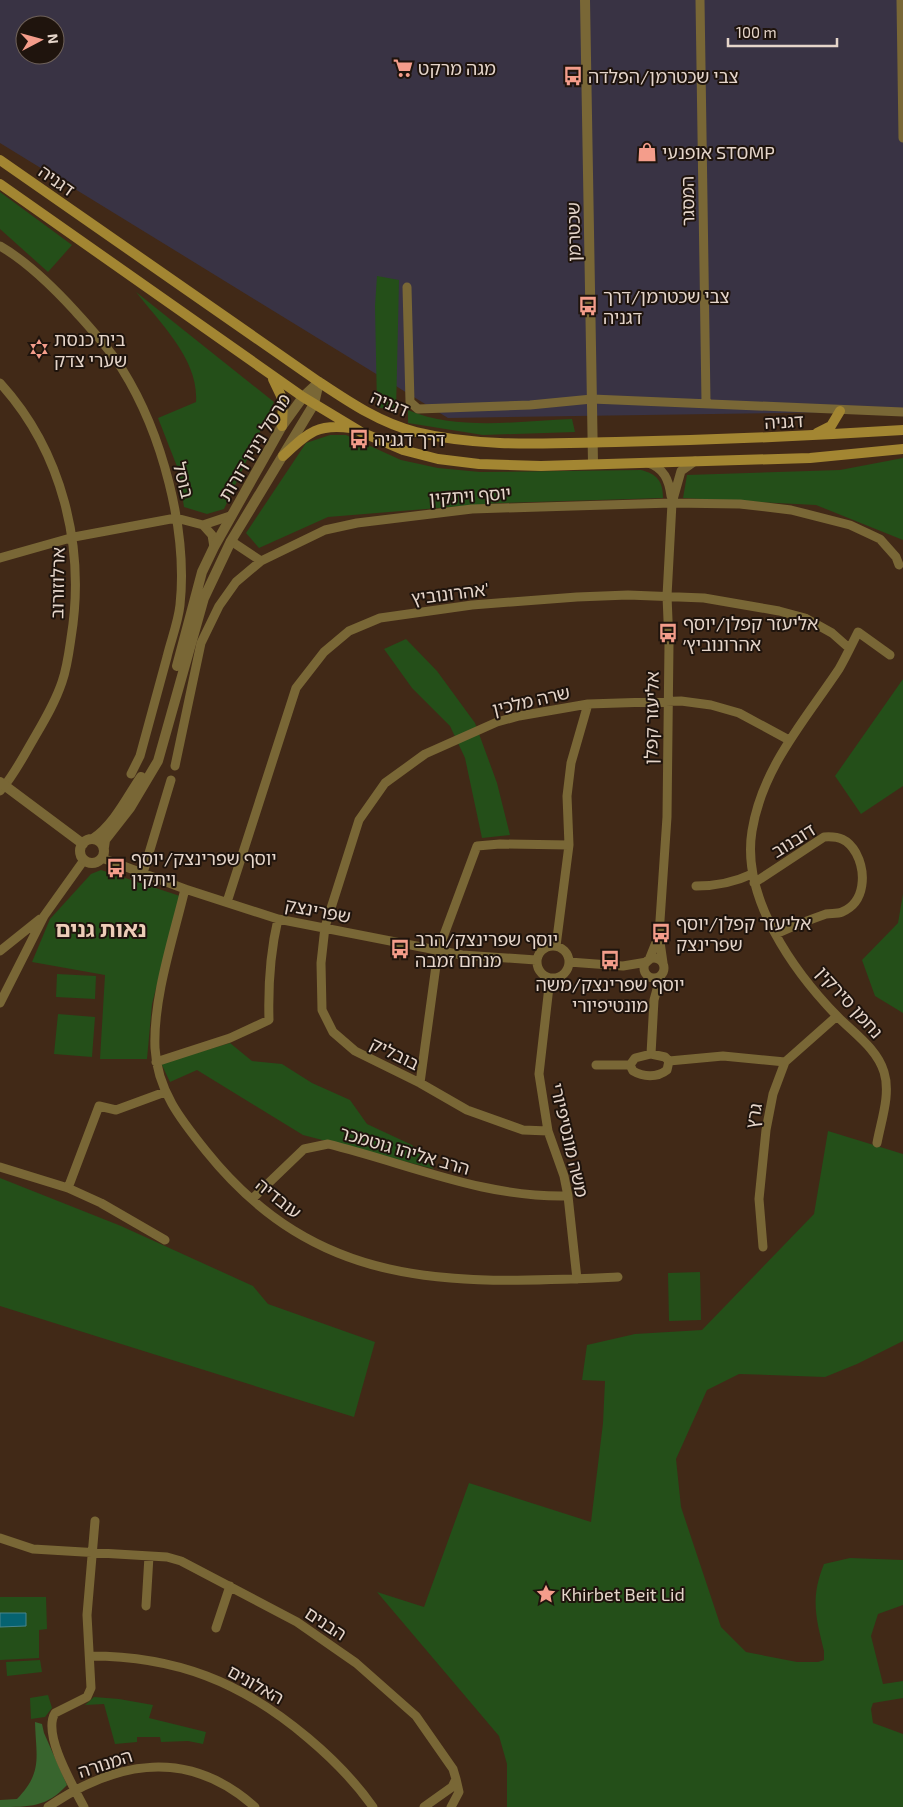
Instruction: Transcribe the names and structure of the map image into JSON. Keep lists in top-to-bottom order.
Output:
{
  "streets": {
    "main road": ["דגניה"],
    "street": [
      "המסגר",
      "שכטרמן",
      "מרסל ניניו דורות",
      "בוסל",
      "יוסף ויתקין",
      "ארלוזורוב",
      "אהרונוביץ'",
      "שרה מלכין",
      "אליעזר קפלן",
      "דובנוב",
      "שפרינצק",
      "נחמן סירקין",
      "בובליק",
      "גרץ",
      "משה מונטיפיורי",
      "הרב אליהו גוטמכר",
      "עובדיה",
      "הבנים",
      "האלונים",
      "המנורה"
    ]
  },
  "crossings": [
    ["דגניה", "שכטרמן"],
    ["דגניה", "מרסל ניניו דורות"],
    ["דגניה", "אליעזר קפלן"],
    ["מרסל ניניו דורות", "שפרינצק"],
    ["יוסף ויתקין", "אליעזר קפלן"],
    ["אהרונוביץ'", "אליעזר קפלן"],
    ["אהרונוביץ'", "שפרינצק"],
    ["אהרונוביץ'", "נחמן סירקין"],
    ["שרה מלכין", "אליעזר קפלן"],
    ["שרה מלכין", "שפרינצק"],
    ["שרה מלכין", "נחמן סירקין"],
    ["שרה מלכין", "בובליק"],
    ["דובנוב", "נחמן סירקין"],
    ["שפרינצק", "בובליק"],
    ["שפרינצק", "משה מונטיפיורי"],
    ["שפרינצק", "עובדיה"],
    ["נחמן סירקין", "גרץ"],
    ["בובליק", "משה מונטיפיורי"],
    ["משה מונטיפיורי", "הרב אליהו גוטמכר"],
    ["משה מונטיפיורי", "עובדיה"],
    ["הרב אליהו גוטמכר", "עובדיה"]
  ],
  "districts": ["נאות גנים"],
  "places": {
    "supermarket": ["מגה מרקט"],
    "bus stop": [
      "צבי שכטרמן/הפלדה",
      "צבי שכטרמן/דרך דגניה",
      "דרך דגניה",
      "אליעזר קפלן/יוסף אהרונוביץ׳",
      "יוסף שפרינצק/יוסף ויתקין",
      "אליעזר קפלן/יוסף שפרינצק",
      "יוסף שפרינצק/הרב מנחם זמבה",
      "יוסף שפרינצק/משה מונטיפיורי"
    ],
    "shop": ["אופנעי STOMP"],
    "synagogue": ["בית כנסת שערי צדק"],
    "place": ["Khirbet Beit Lid"]
  },
  "scale_bar": "100 m",
  "north": "right"
}
